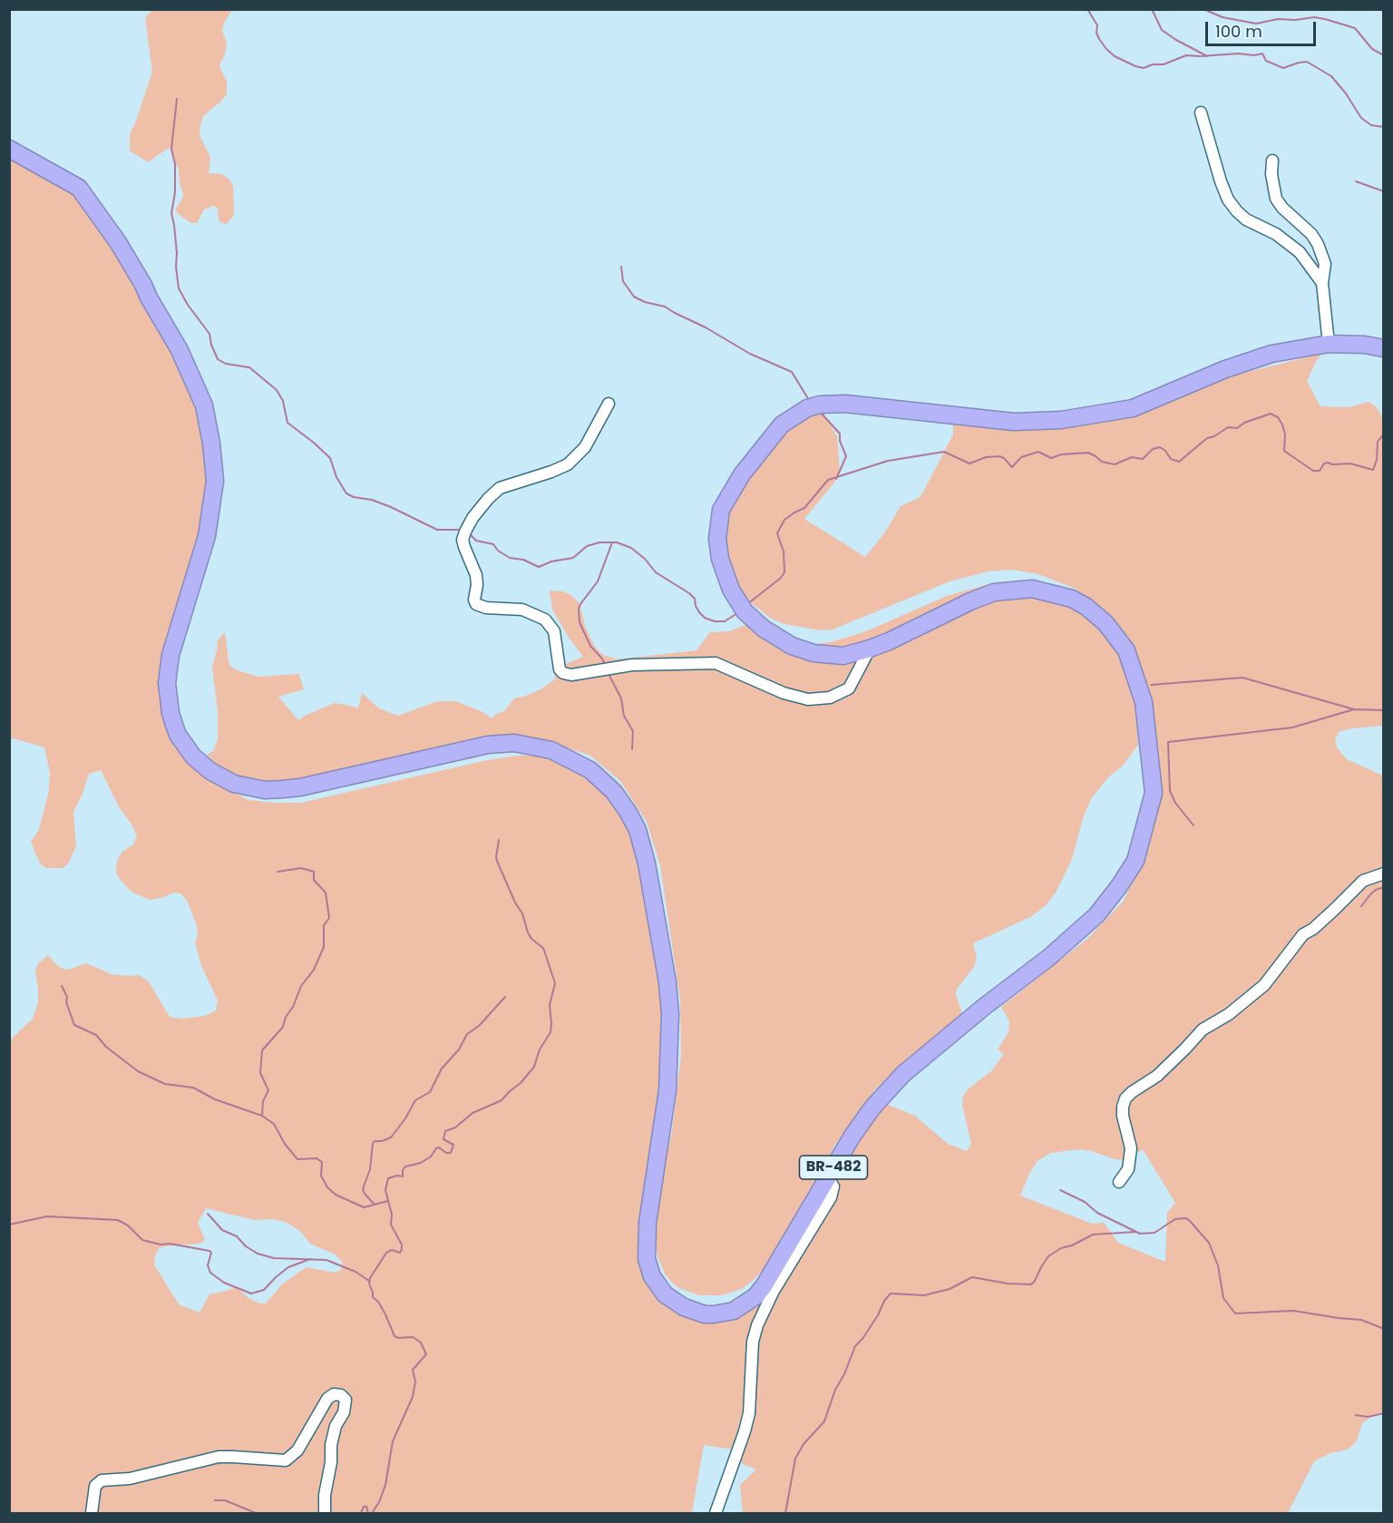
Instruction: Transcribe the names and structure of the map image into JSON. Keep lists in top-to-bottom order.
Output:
{
  "streets": {
    "highway": ["BR-482"]
  },
  "scale_bar": "100 m"
}
